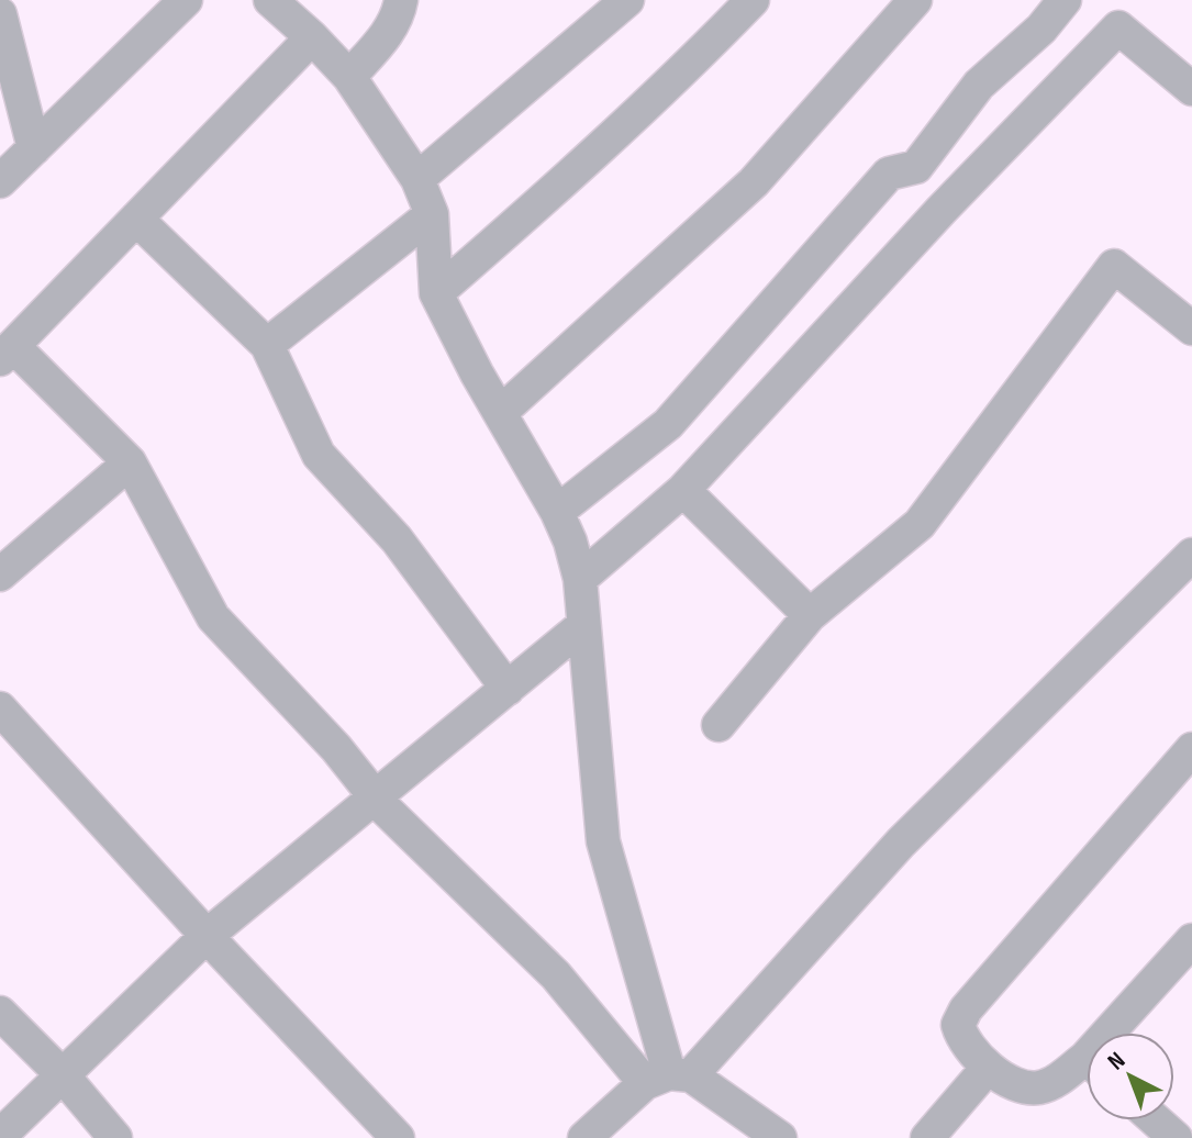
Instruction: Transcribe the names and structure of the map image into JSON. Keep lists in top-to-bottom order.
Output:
{
  "north": "top left"
}
